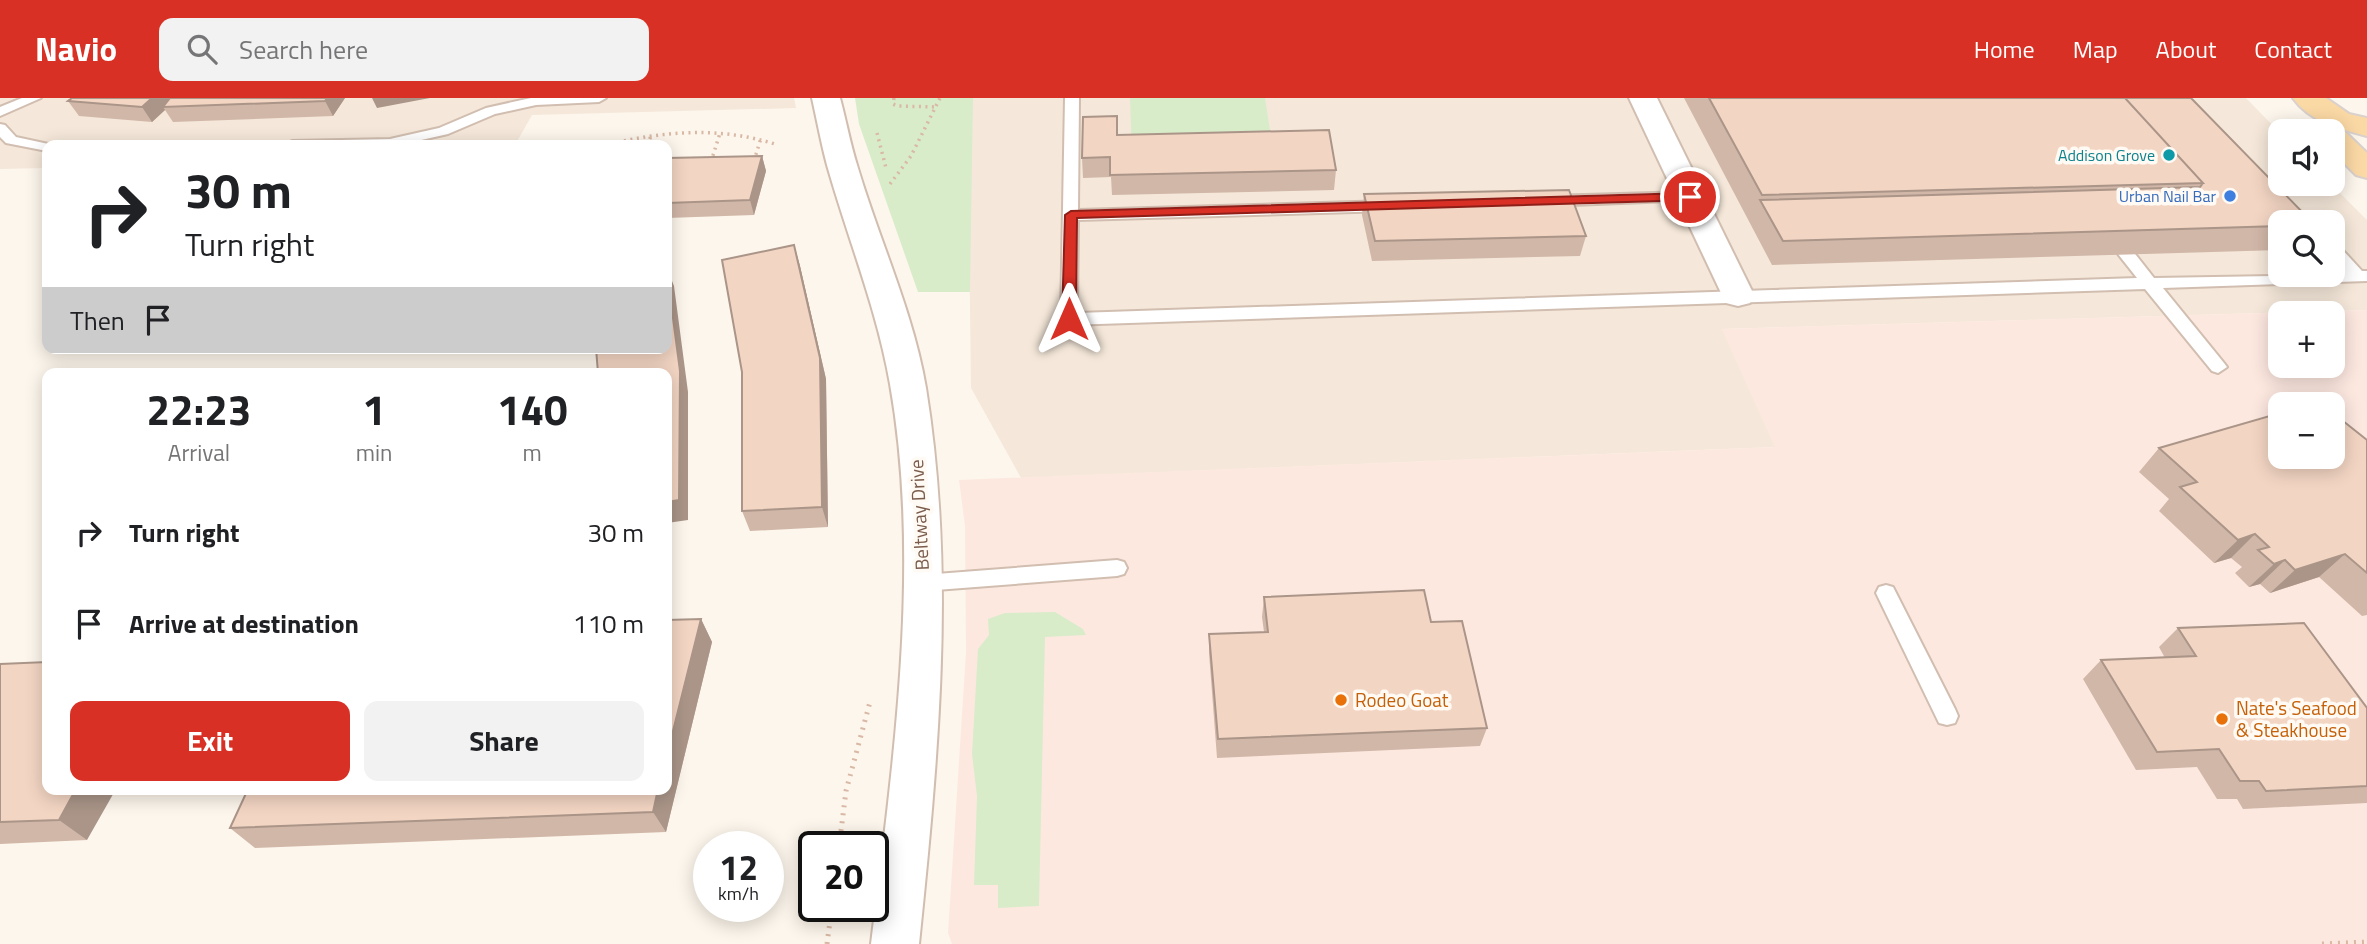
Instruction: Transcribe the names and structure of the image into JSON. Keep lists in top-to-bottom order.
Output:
{
  "streets": {
    "street": ["Beltway Drive"]
  },
  "places": [
    "Addison Grove",
    "Urban Nail Bar",
    "Rodeo Goat",
    "Nate's Seafood & Steakhouse"
  ],
  "page": {
    "header": "Navio",
    "search": "Search here",
    "nav": [
      "Home",
      "Map",
      "About",
      "Contact"
    ],
    "map_buttons": ["+", "−"],
    "turn": ["30 m", "Turn right"],
    "then": "Then",
    "eta": [
      "22:23",
      "Arrival",
      "1",
      "min",
      "140",
      "m"
    ],
    "list": [
      {
        "name": "Turn right",
        "value": "30 m"
      },
      {
        "name": "Arrive at destination",
        "value": "110 m"
      }
    ],
    "buttons": ["Exit", "Share"],
    "speed": "12 km/h",
    "limit": "20"
  }
}
